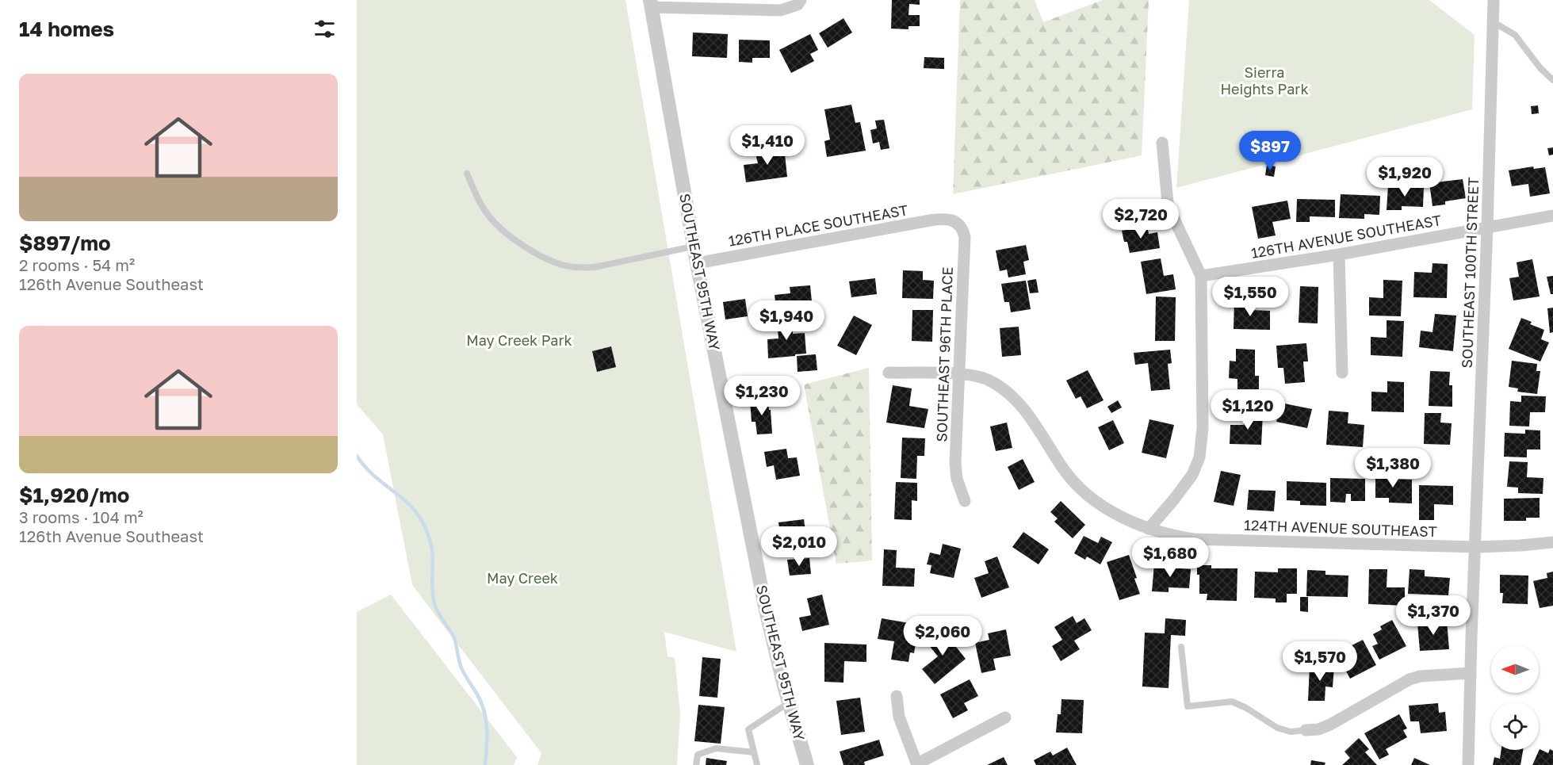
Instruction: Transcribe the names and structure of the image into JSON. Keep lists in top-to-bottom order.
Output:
{
  "streets": {
    "street": [
      "126TH PLACE SOUTHEAST",
      "126TH AVENUE SOUTHEAST",
      "SOUTHEAST 95TH WAY",
      "SOUTHEAST 100TH STREET",
      "SOUTHEAST 96TH PLACE",
      "124TH AVENUE SOUTHEAST"
    ]
  },
  "crossings": [
    ["126TH PLACE SOUTHEAST", "SOUTHEAST 95TH WAY"],
    ["126TH PLACE SOUTHEAST", "SOUTHEAST 96TH PLACE"],
    ["126TH AVENUE SOUTHEAST", "SOUTHEAST 100TH STREET"],
    ["SOUTHEAST 100TH STREET", "124TH AVENUE SOUTHEAST"],
    ["SOUTHEAST 96TH PLACE", "124TH AVENUE SOUTHEAST"]
  ],
  "parks": ["Sierra Heights Park", "May Creek Park", "May Creek"],
  "north": "left",
  "page": {
    "heading": "14 homes",
    "list": [
      {
        "name": "$897/mo",
        "note": "2 rooms · 54 m² · 126th Avenue Southeast"
      },
      {
        "name": "$1,920/mo",
        "note": "3 rooms · 104 m² · 126th Avenue Southeast"
      }
    ],
    "price": [
      "$1,410",
      "$897",
      "$1,920",
      "$2,720",
      "$1,550",
      "$1,940",
      "$1,230",
      "$1,120",
      "$1,380",
      "$2,010",
      "$1,680",
      "$1,370",
      "$2,060",
      "$1,570"
    ]
  }
}
